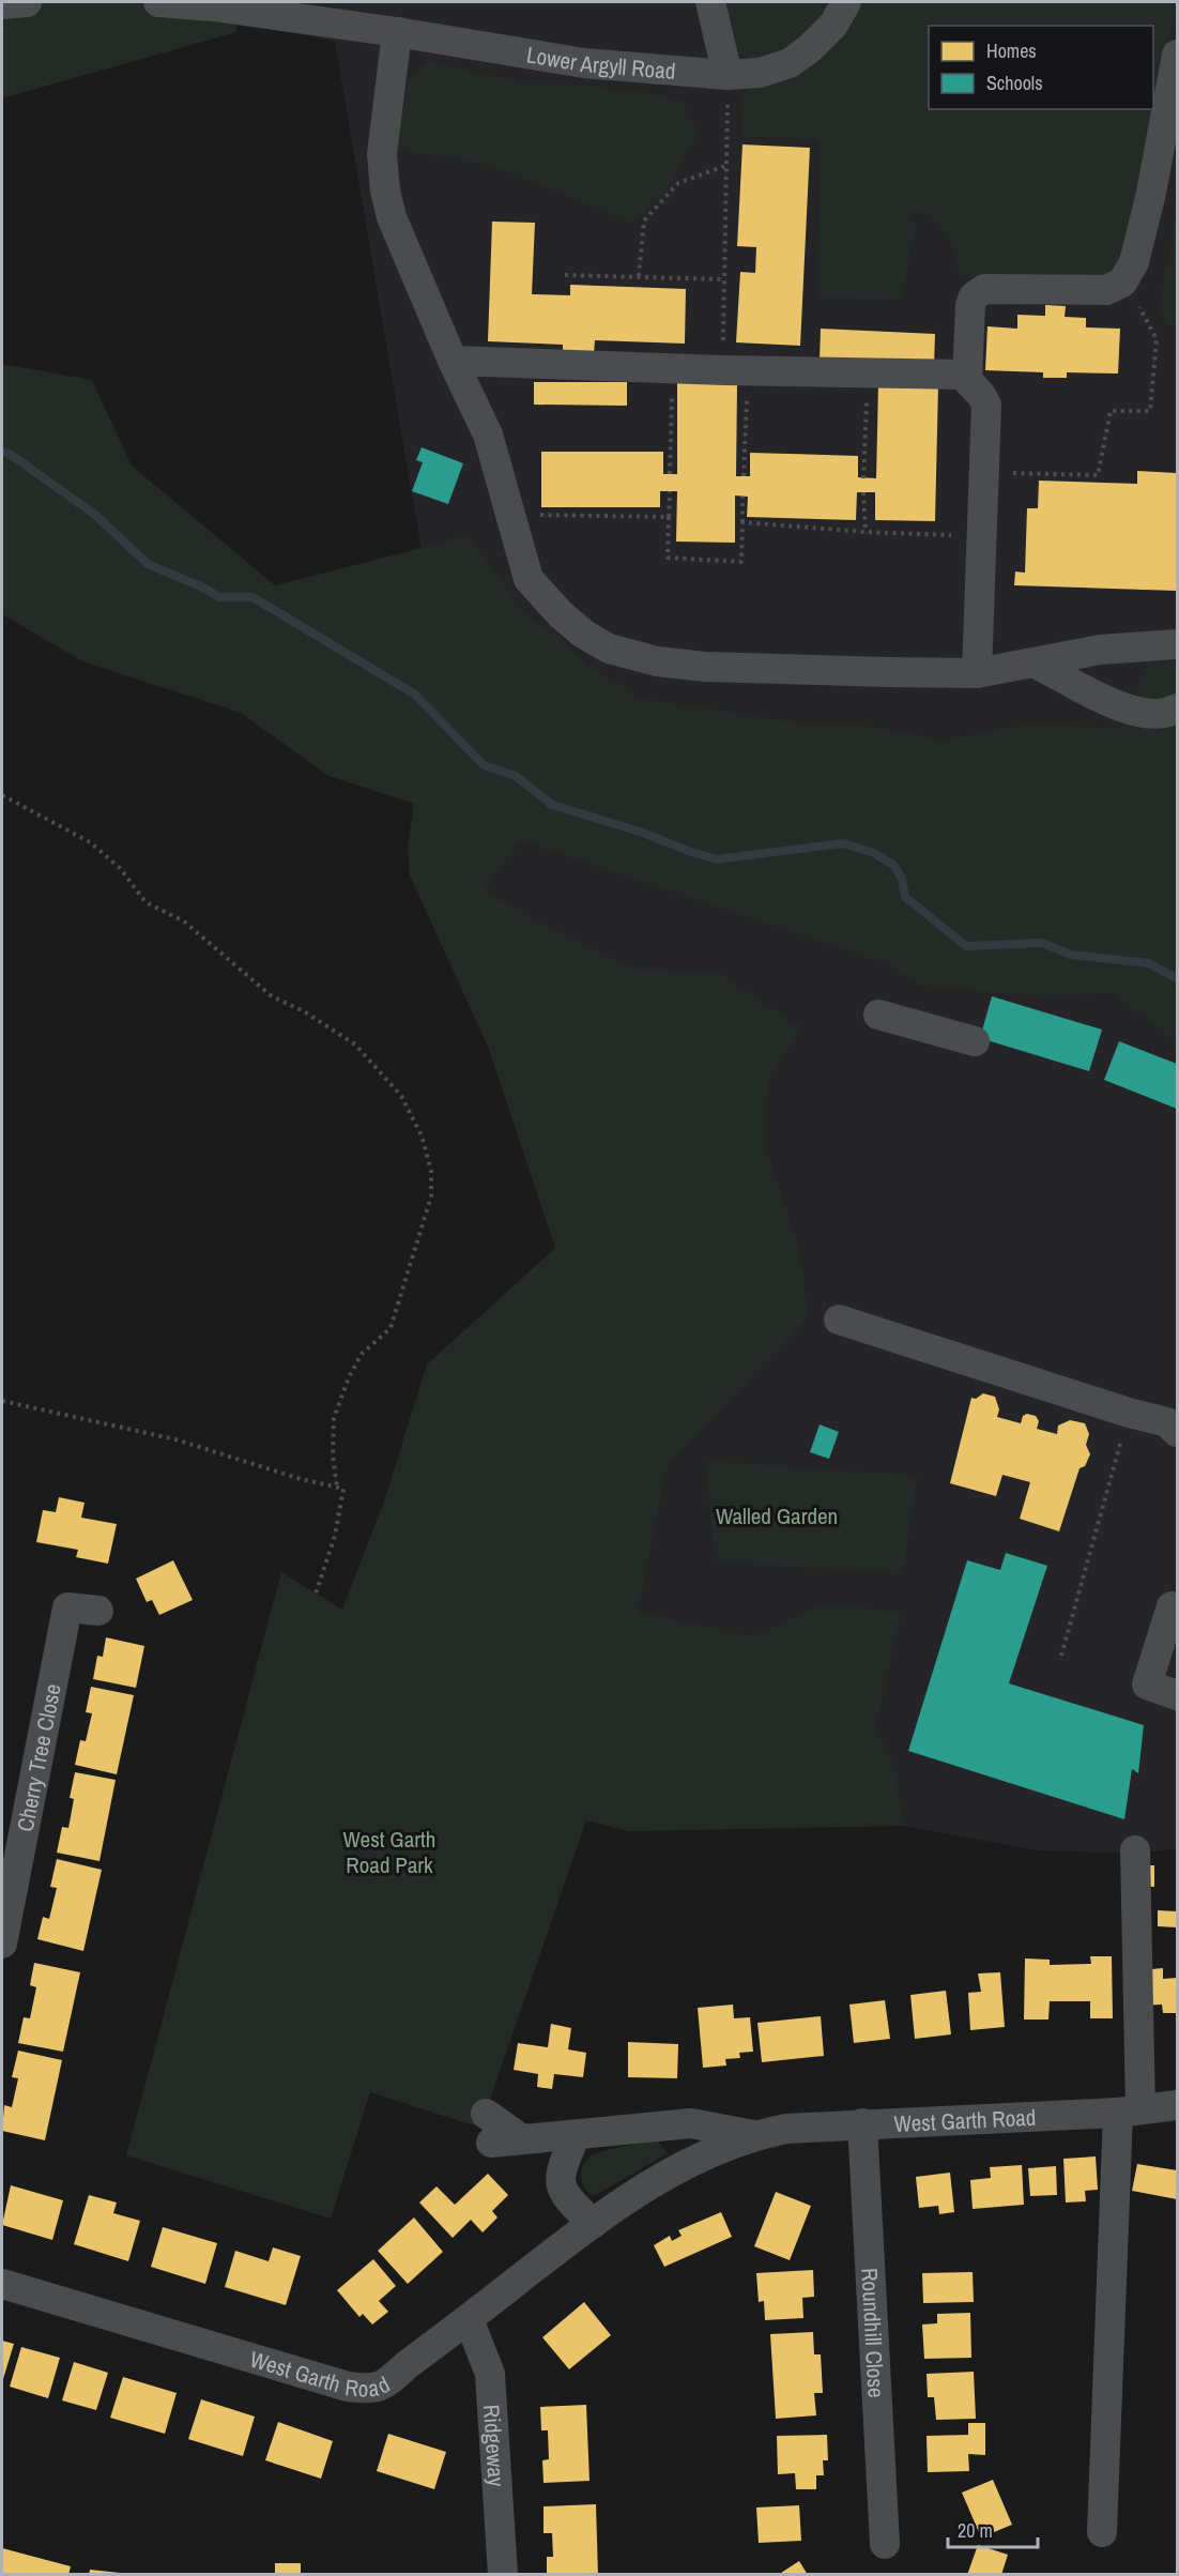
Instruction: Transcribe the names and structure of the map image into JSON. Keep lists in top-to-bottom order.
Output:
{
  "streets": {
    "street": [
      "Lower Argyll Road",
      "Cherry Tree Close",
      "West Garth Road",
      "Roundhill Close",
      "Ridgeway"
    ]
  },
  "crossings": [
    ["West Garth Road", "Roundhill Close"],
    ["West Garth Road", "Ridgeway"]
  ],
  "parks": ["Walled Garden", "West Garth Road Park"],
  "legend": ["Homes", "Schools"],
  "scale_bar": "20 m"
}
